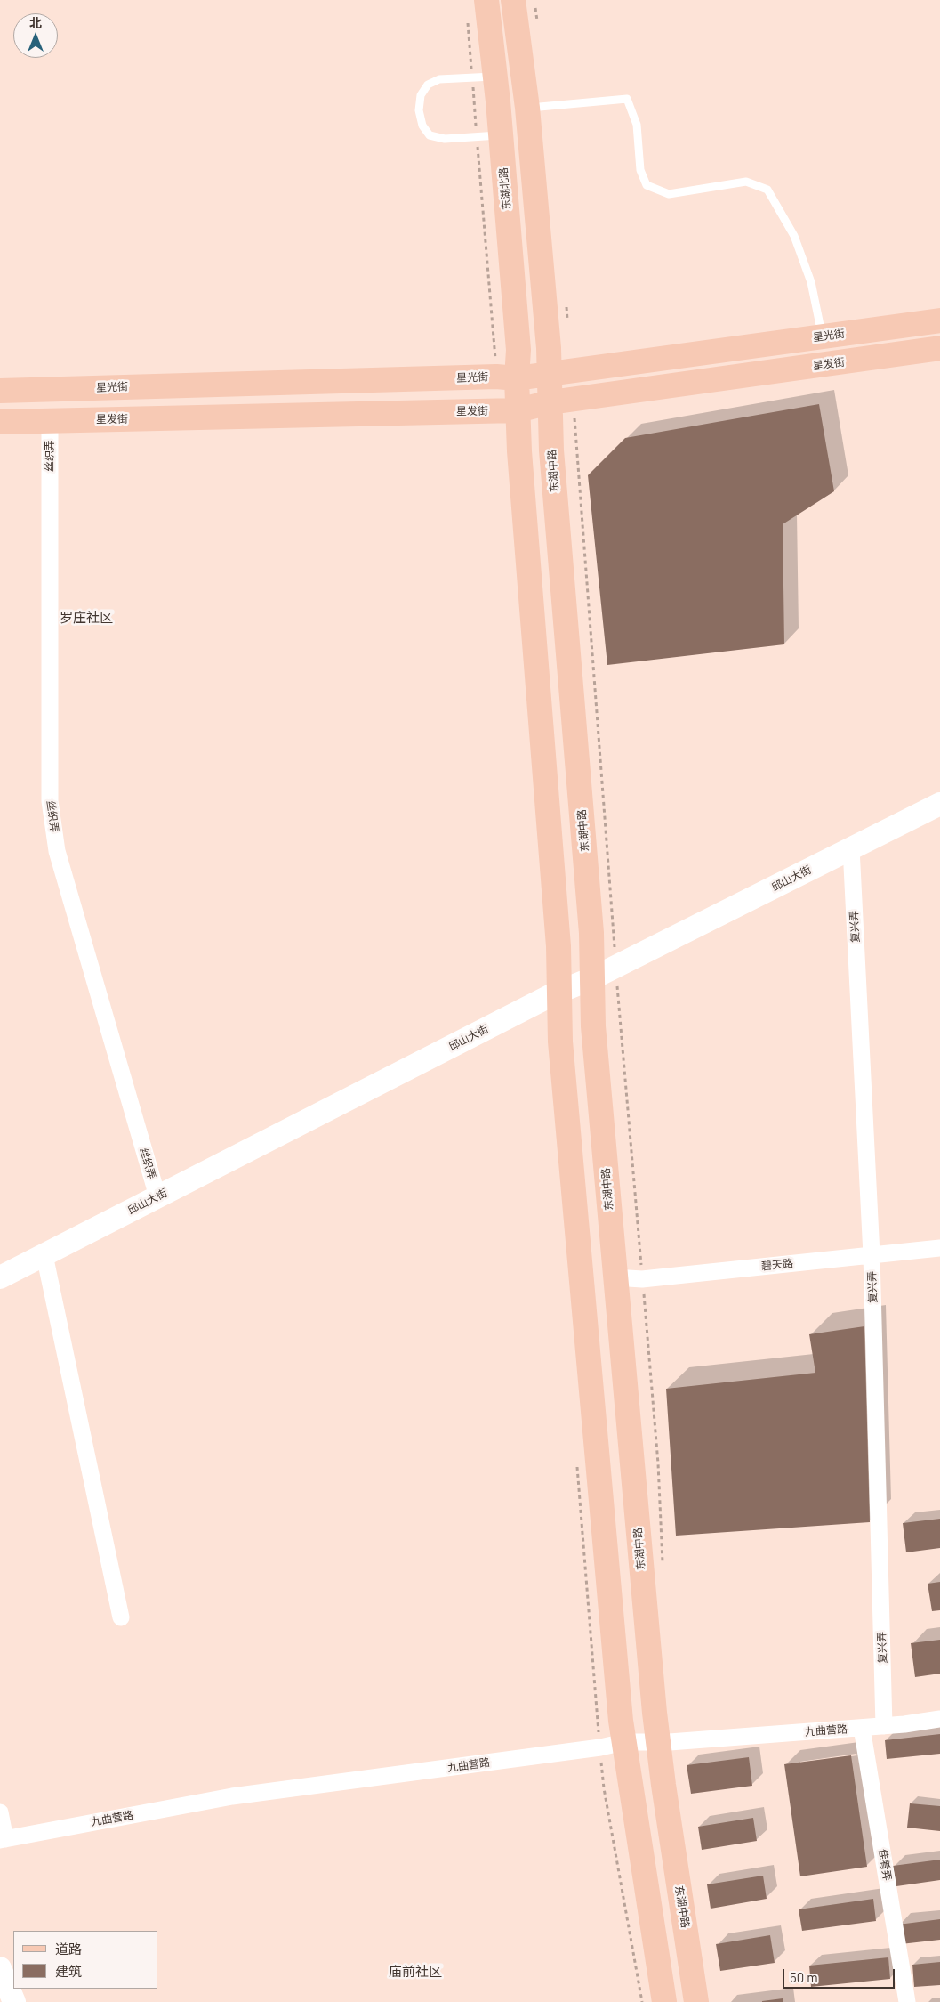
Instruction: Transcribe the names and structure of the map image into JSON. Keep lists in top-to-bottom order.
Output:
{
  "streets": {
    "main road": [
      "东湖北路",
      "星光街",
      "星发街",
      "东湖中路",
      "邱山大街"
    ],
    "street": [
      "丝织弄",
      "复兴弄",
      "碧天路",
      "九曲营路",
      "佳肴弄"
    ]
  },
  "crossings": [
    ["东湖北路", "星光街"],
    ["星光街", "东湖中路"],
    ["星发街", "丝织弄"],
    ["星发街", "东湖中路"],
    ["丝织弄", "邱山大街"],
    ["东湖中路", "邱山大街"],
    ["东湖中路", "碧天路"],
    ["东湖中路", "九曲营路"],
    ["邱山大街", "复兴弄"],
    ["复兴弄", "碧天路"],
    ["复兴弄", "九曲营路"],
    ["九曲营路", "佳肴弄"]
  ],
  "districts": ["罗庄社区", "庙前社区"],
  "legend": ["道路", "建筑"],
  "scale_bar": "50 m",
  "north": "top"
}
